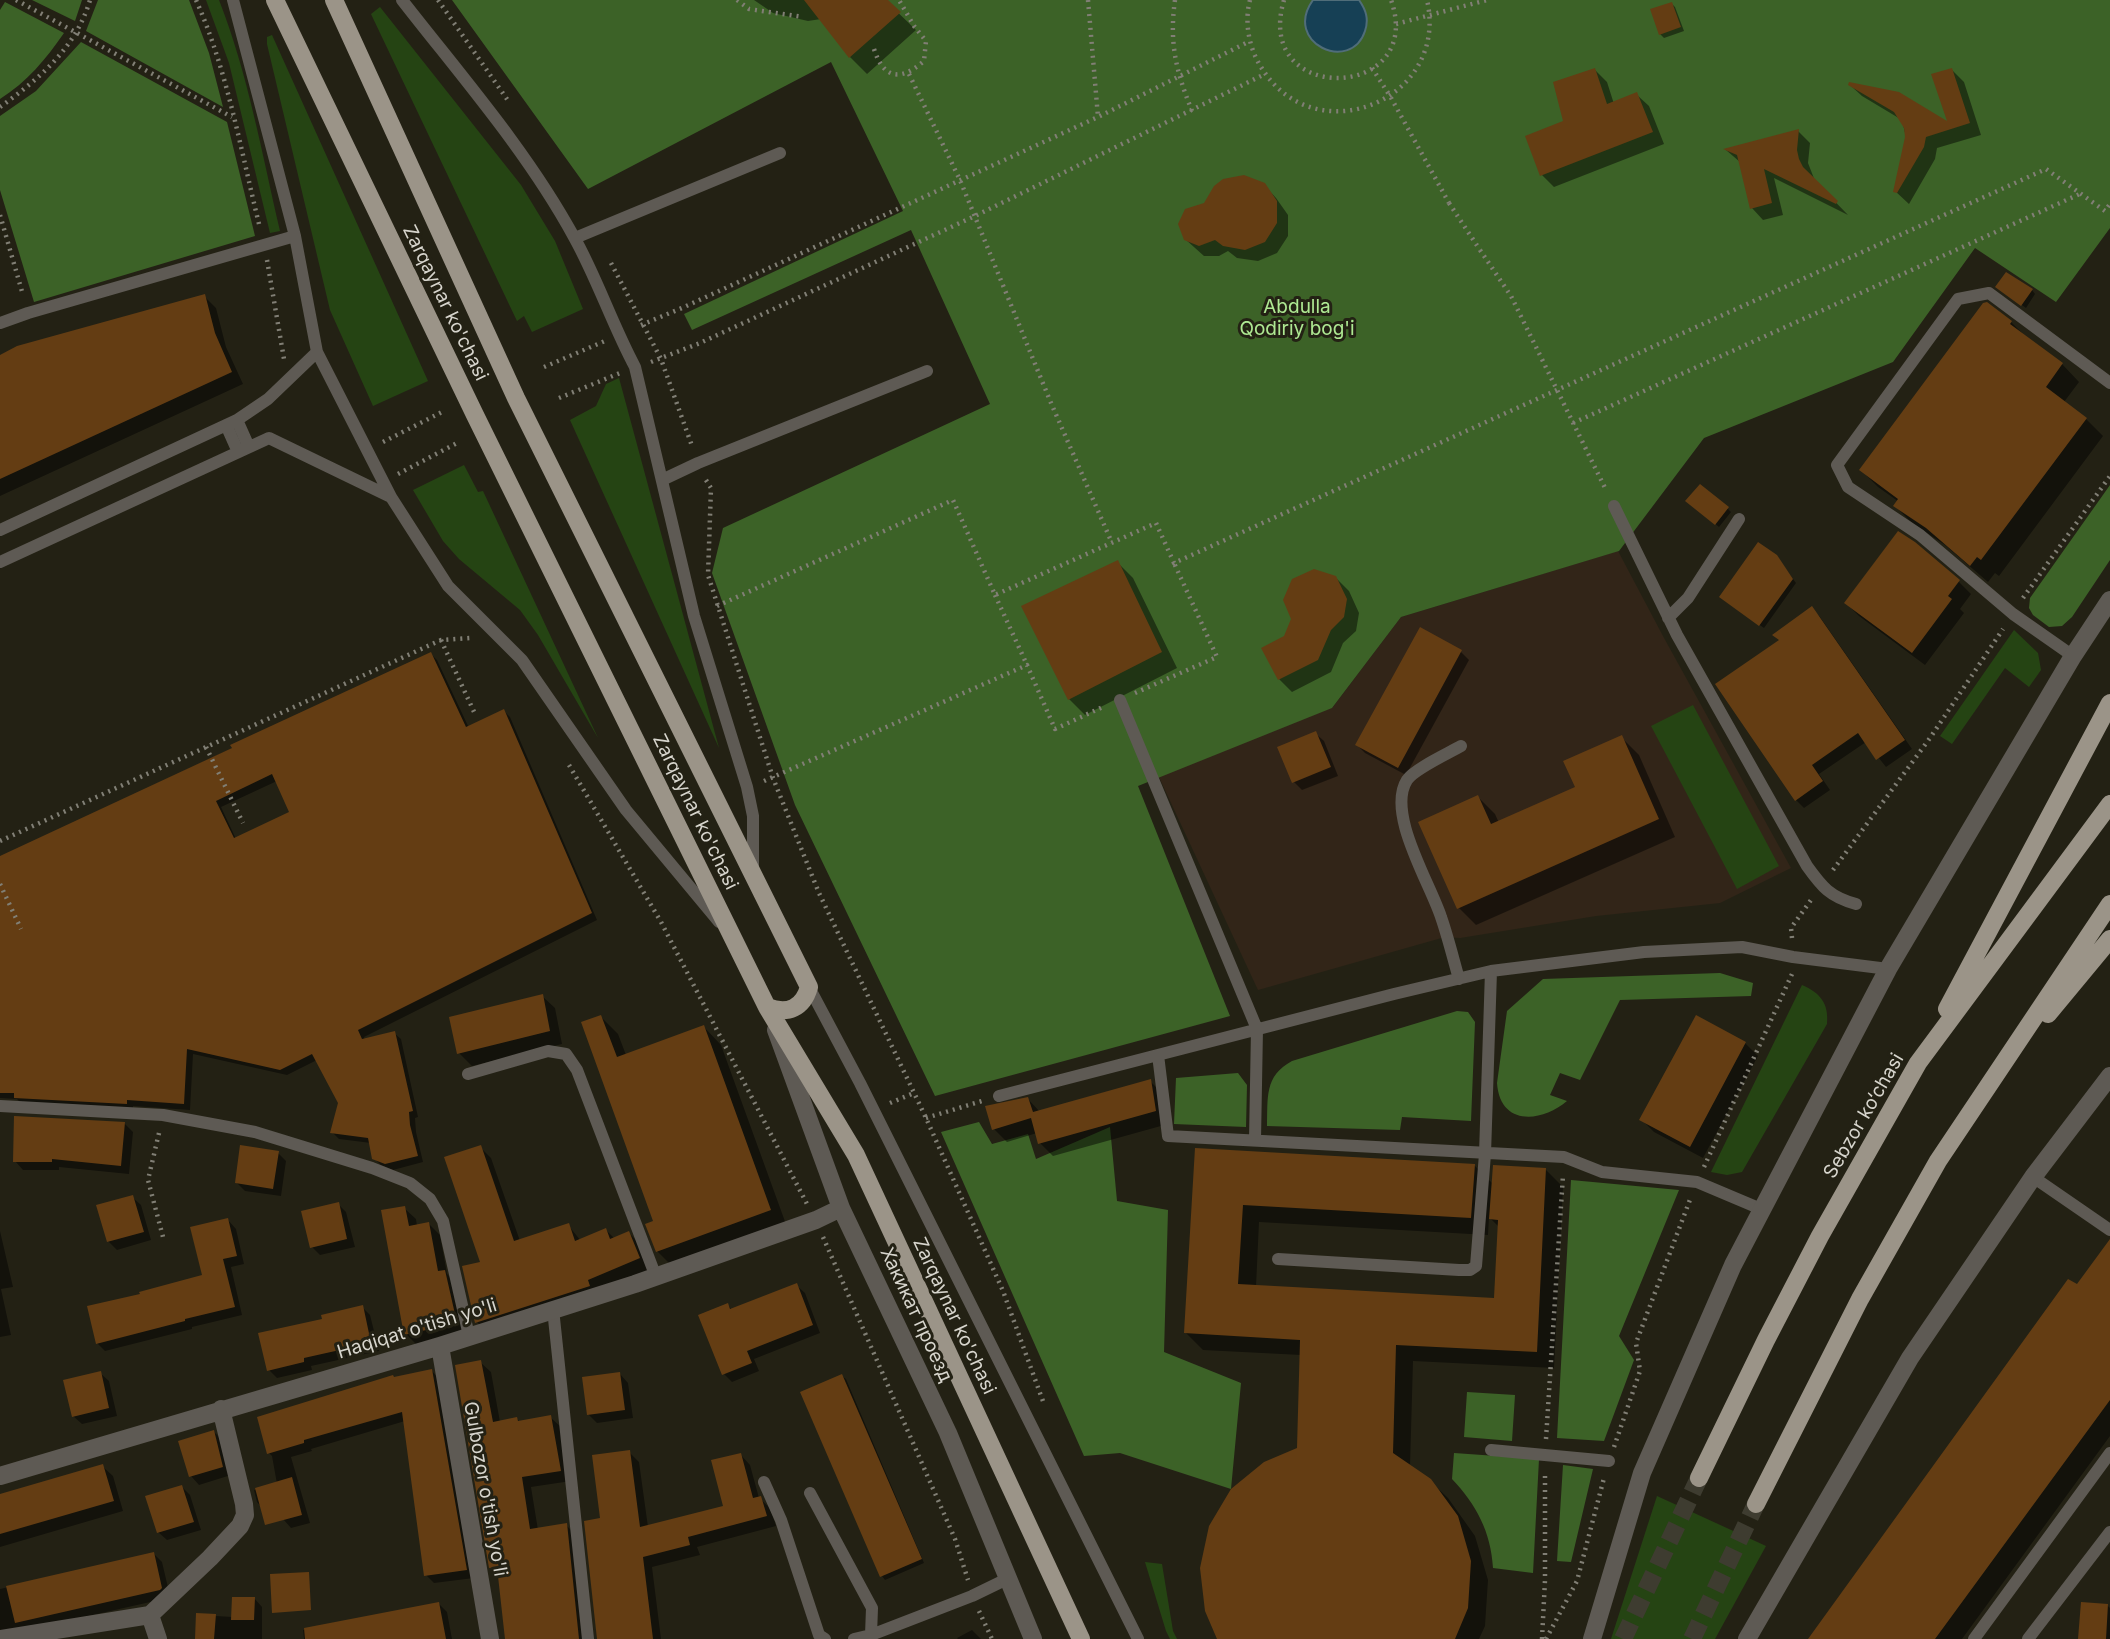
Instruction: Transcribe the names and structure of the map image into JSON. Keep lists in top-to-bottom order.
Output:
{
  "streets": {
    "main road": ["Zarqaynar ko'chasi", "Sebzor ko‘chasi"],
    "street": ["Хакикат проезд", "Haqiqat o'tish yo'li", "Gulbozor o'tish yo'li"]
  },
  "crossings": [
    ["Zarqaynar ko'chasi", "Хакикат проезд"],
    ["Хакикат проезд", "Haqiqat o'tish yo'li"],
    ["Haqiqat o'tish yo'li", "Gulbozor o'tish yo'li"]
  ],
  "parks": ["Abdulla Qodiriy bog'i"]
}
